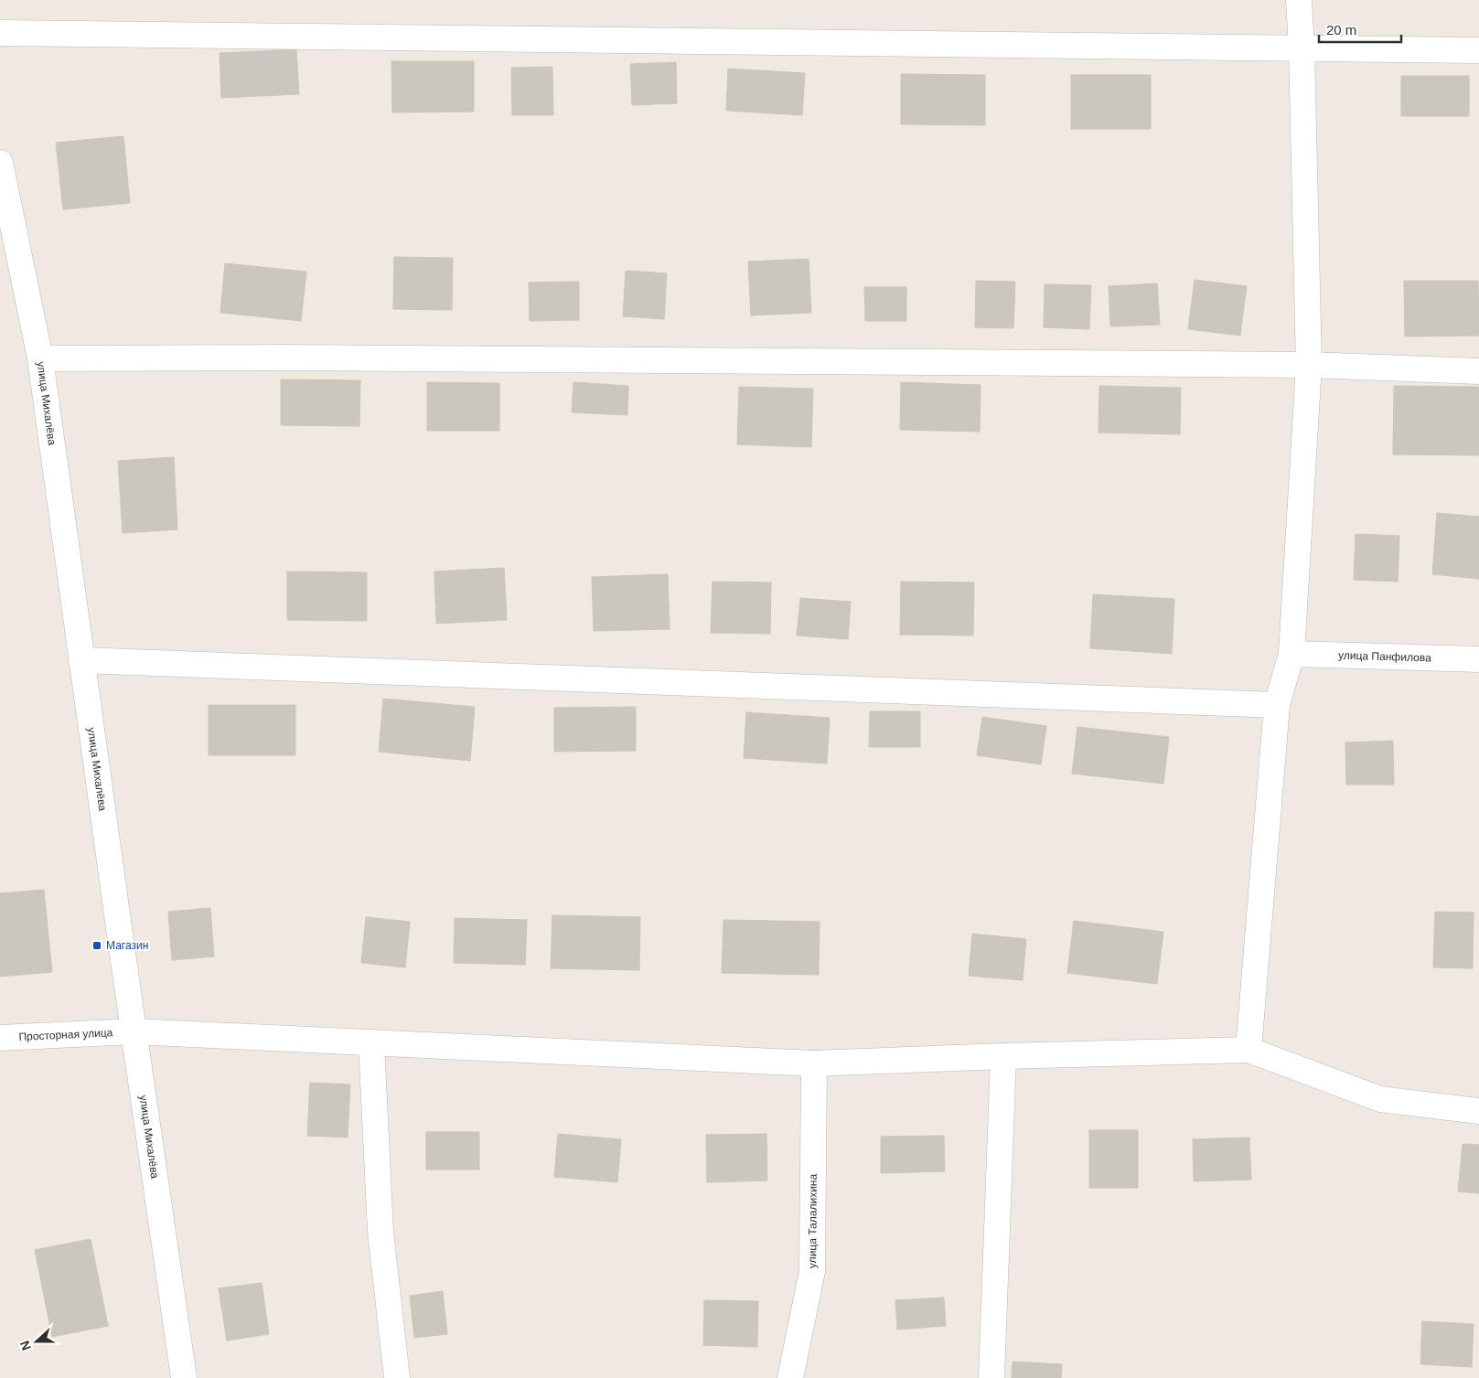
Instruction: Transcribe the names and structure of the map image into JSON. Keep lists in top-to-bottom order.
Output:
{
  "streets": {
    "street": [
      "улица Михалёва",
      "улица Панфилова",
      "Просторная улица",
      "улица Талалихина"
    ]
  },
  "crossings": [
    ["улица Михалёва", "Просторная улица"],
    ["Просторная улица", "улица Талалихина"]
  ],
  "places": {
    "transit": ["Магазин"]
  },
  "scale_bar": "20 m",
  "north": "left"
}
